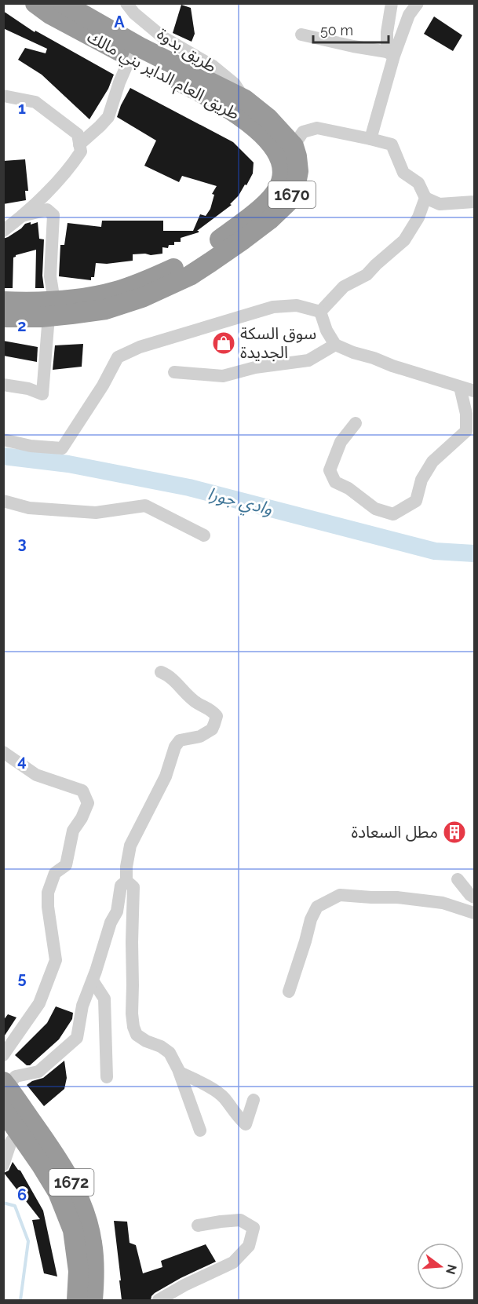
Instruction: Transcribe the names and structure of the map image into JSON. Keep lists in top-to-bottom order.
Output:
{
  "streets": {
    "highway": ["طريق العام الداير بني مالك", "1670", "1672"],
    "street": ["طريق بدوة"]
  },
  "crossings": [
    ["طريق بدوة", "طريق العام الداير بني مالك"],
    ["طريق العام الداير بني مالك", "1670"]
  ],
  "water": ["وادي جورا"],
  "places": {
    "shop": ["سوق السكة الجديدة"],
    "building": ["مطل السعادة"]
  },
  "scale_bar": "50 m",
  "north": "right",
  "grid": {
    "columns": ["A"],
    "rows": [
      "1",
      "2",
      "3",
      "4",
      "5",
      "6"
    ]
  }
}
